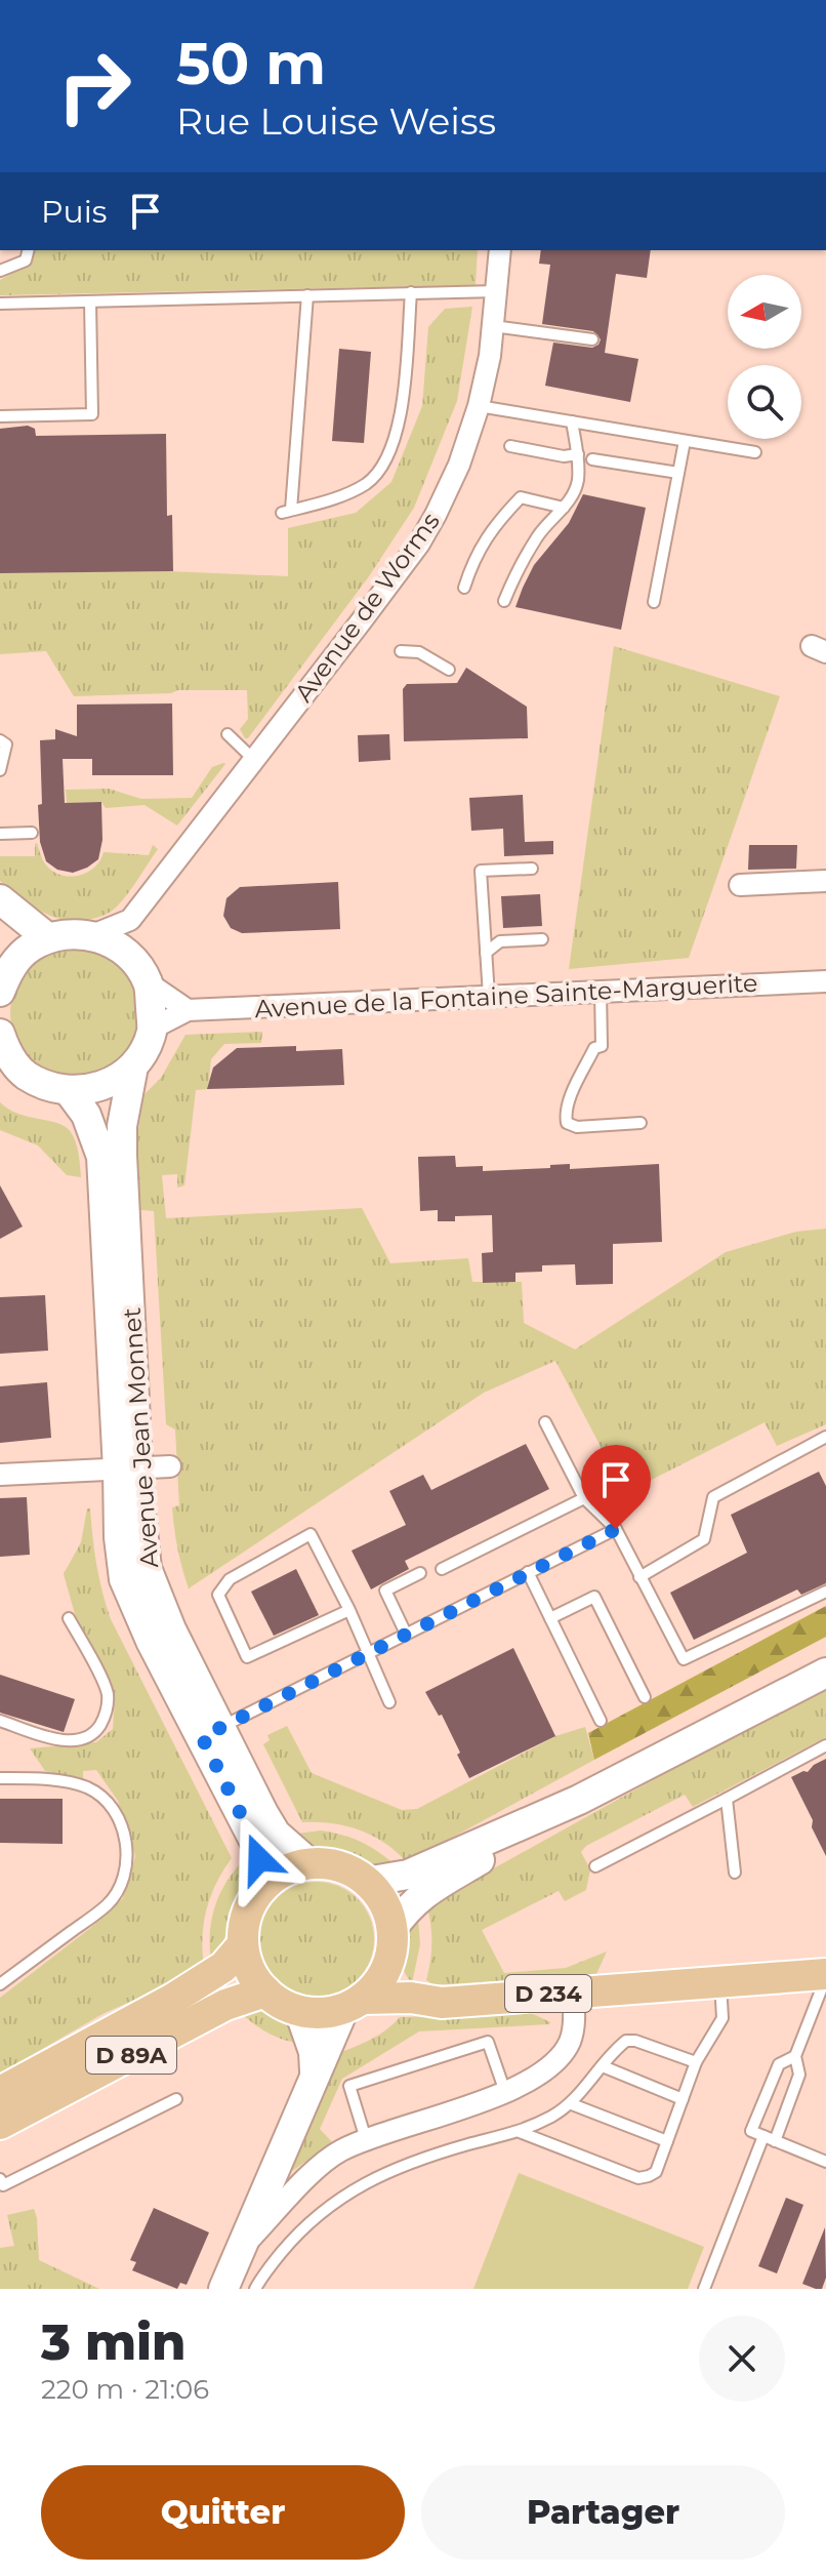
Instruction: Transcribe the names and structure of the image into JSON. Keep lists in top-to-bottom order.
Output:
{
  "streets": {
    "main road": ["D 234", "D 89A"],
    "street": ["Avenue de Worms", "Avenue de la Fontaine Sainte-Marguerite", "Avenue Jean Monnet"]
  },
  "crossings": [
    ["Avenue de la Fontaine Sainte-Marguerite", "Avenue Jean Monnet"],
    ["Avenue Jean Monnet", "D 234"],
    ["Avenue Jean Monnet", "D 89A"],
    ["D 234", "D 89A"]
  ],
  "north": "left",
  "page": {
    "turn": ["50 m", "Rue Louise Weiss"],
    "then": "Puis",
    "heading": ["3 min", "220 m · 21:06"],
    "buttons": ["Quitter", "Partager"]
  }
}
